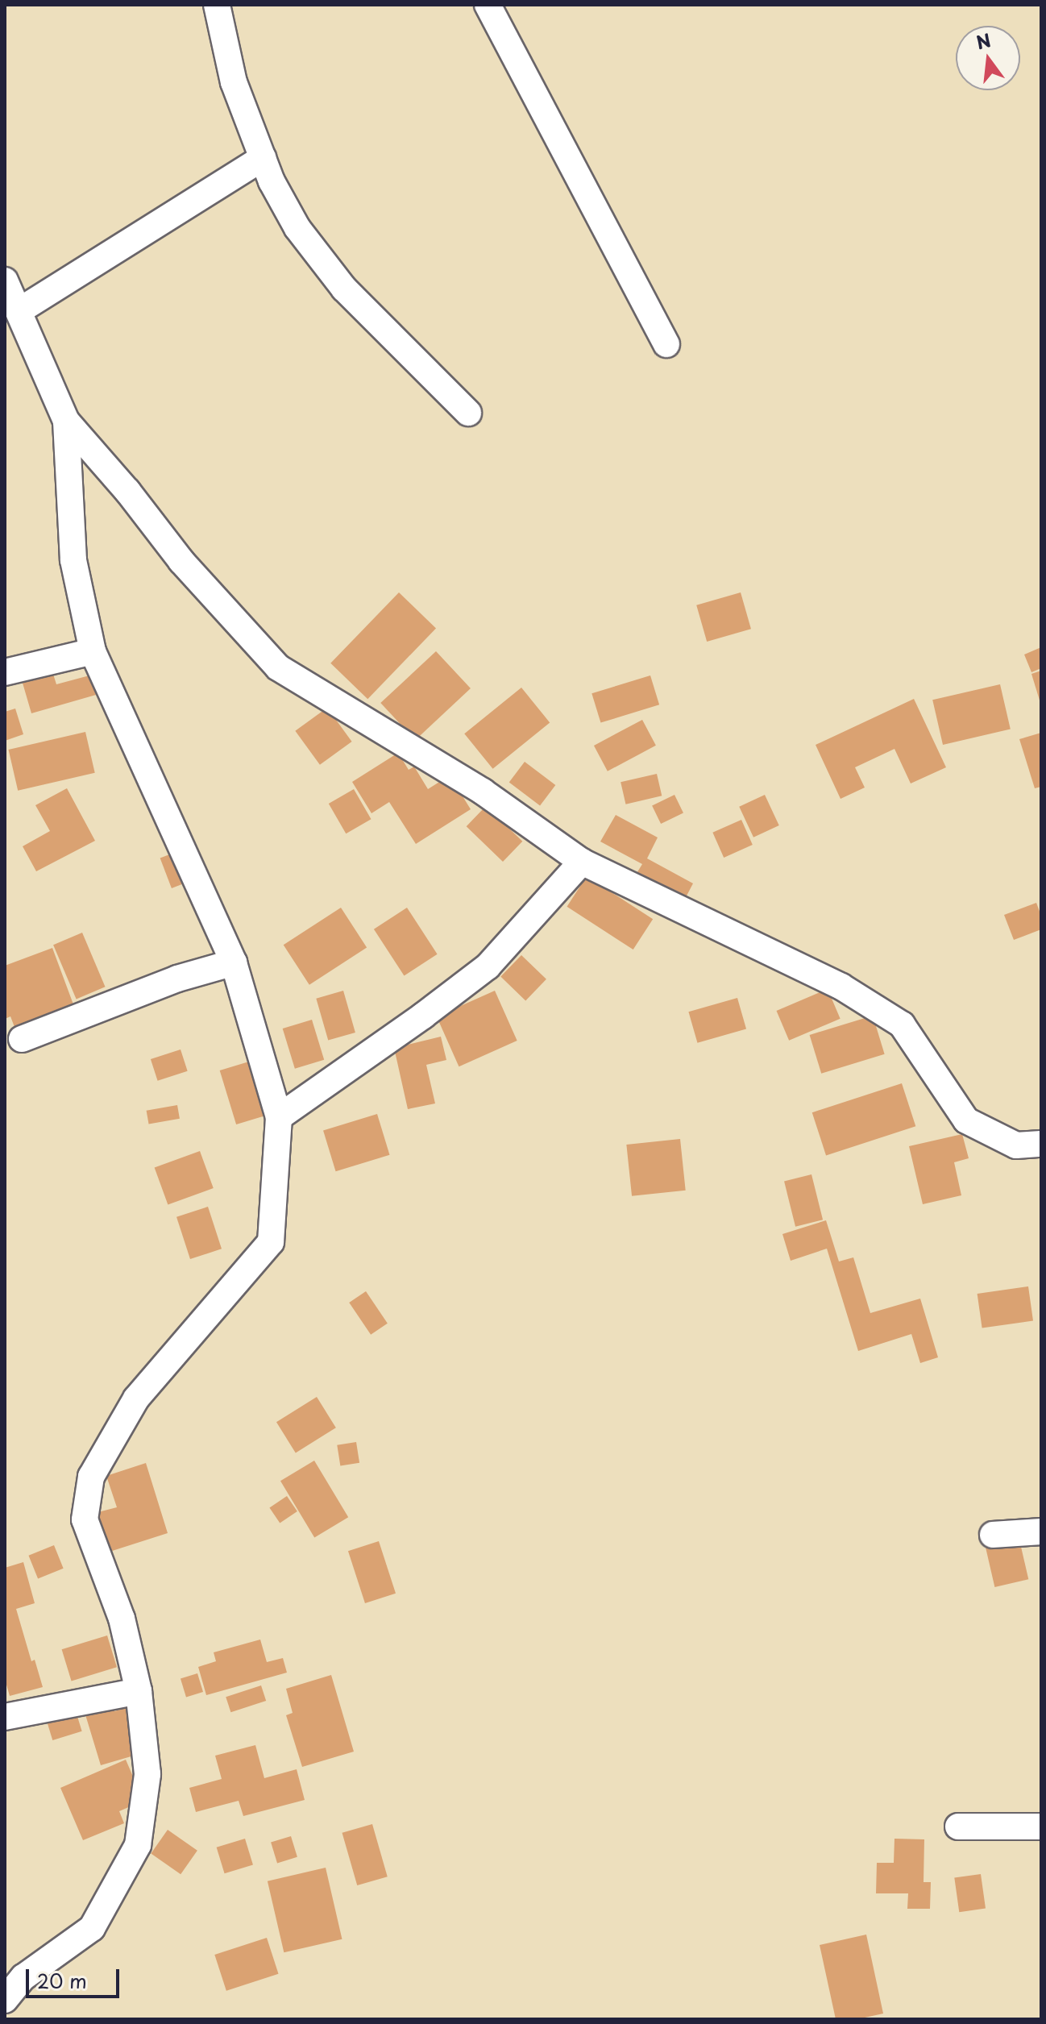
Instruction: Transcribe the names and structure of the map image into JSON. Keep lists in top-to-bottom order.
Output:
{
  "scale_bar": "20 m",
  "north": "top"
}
